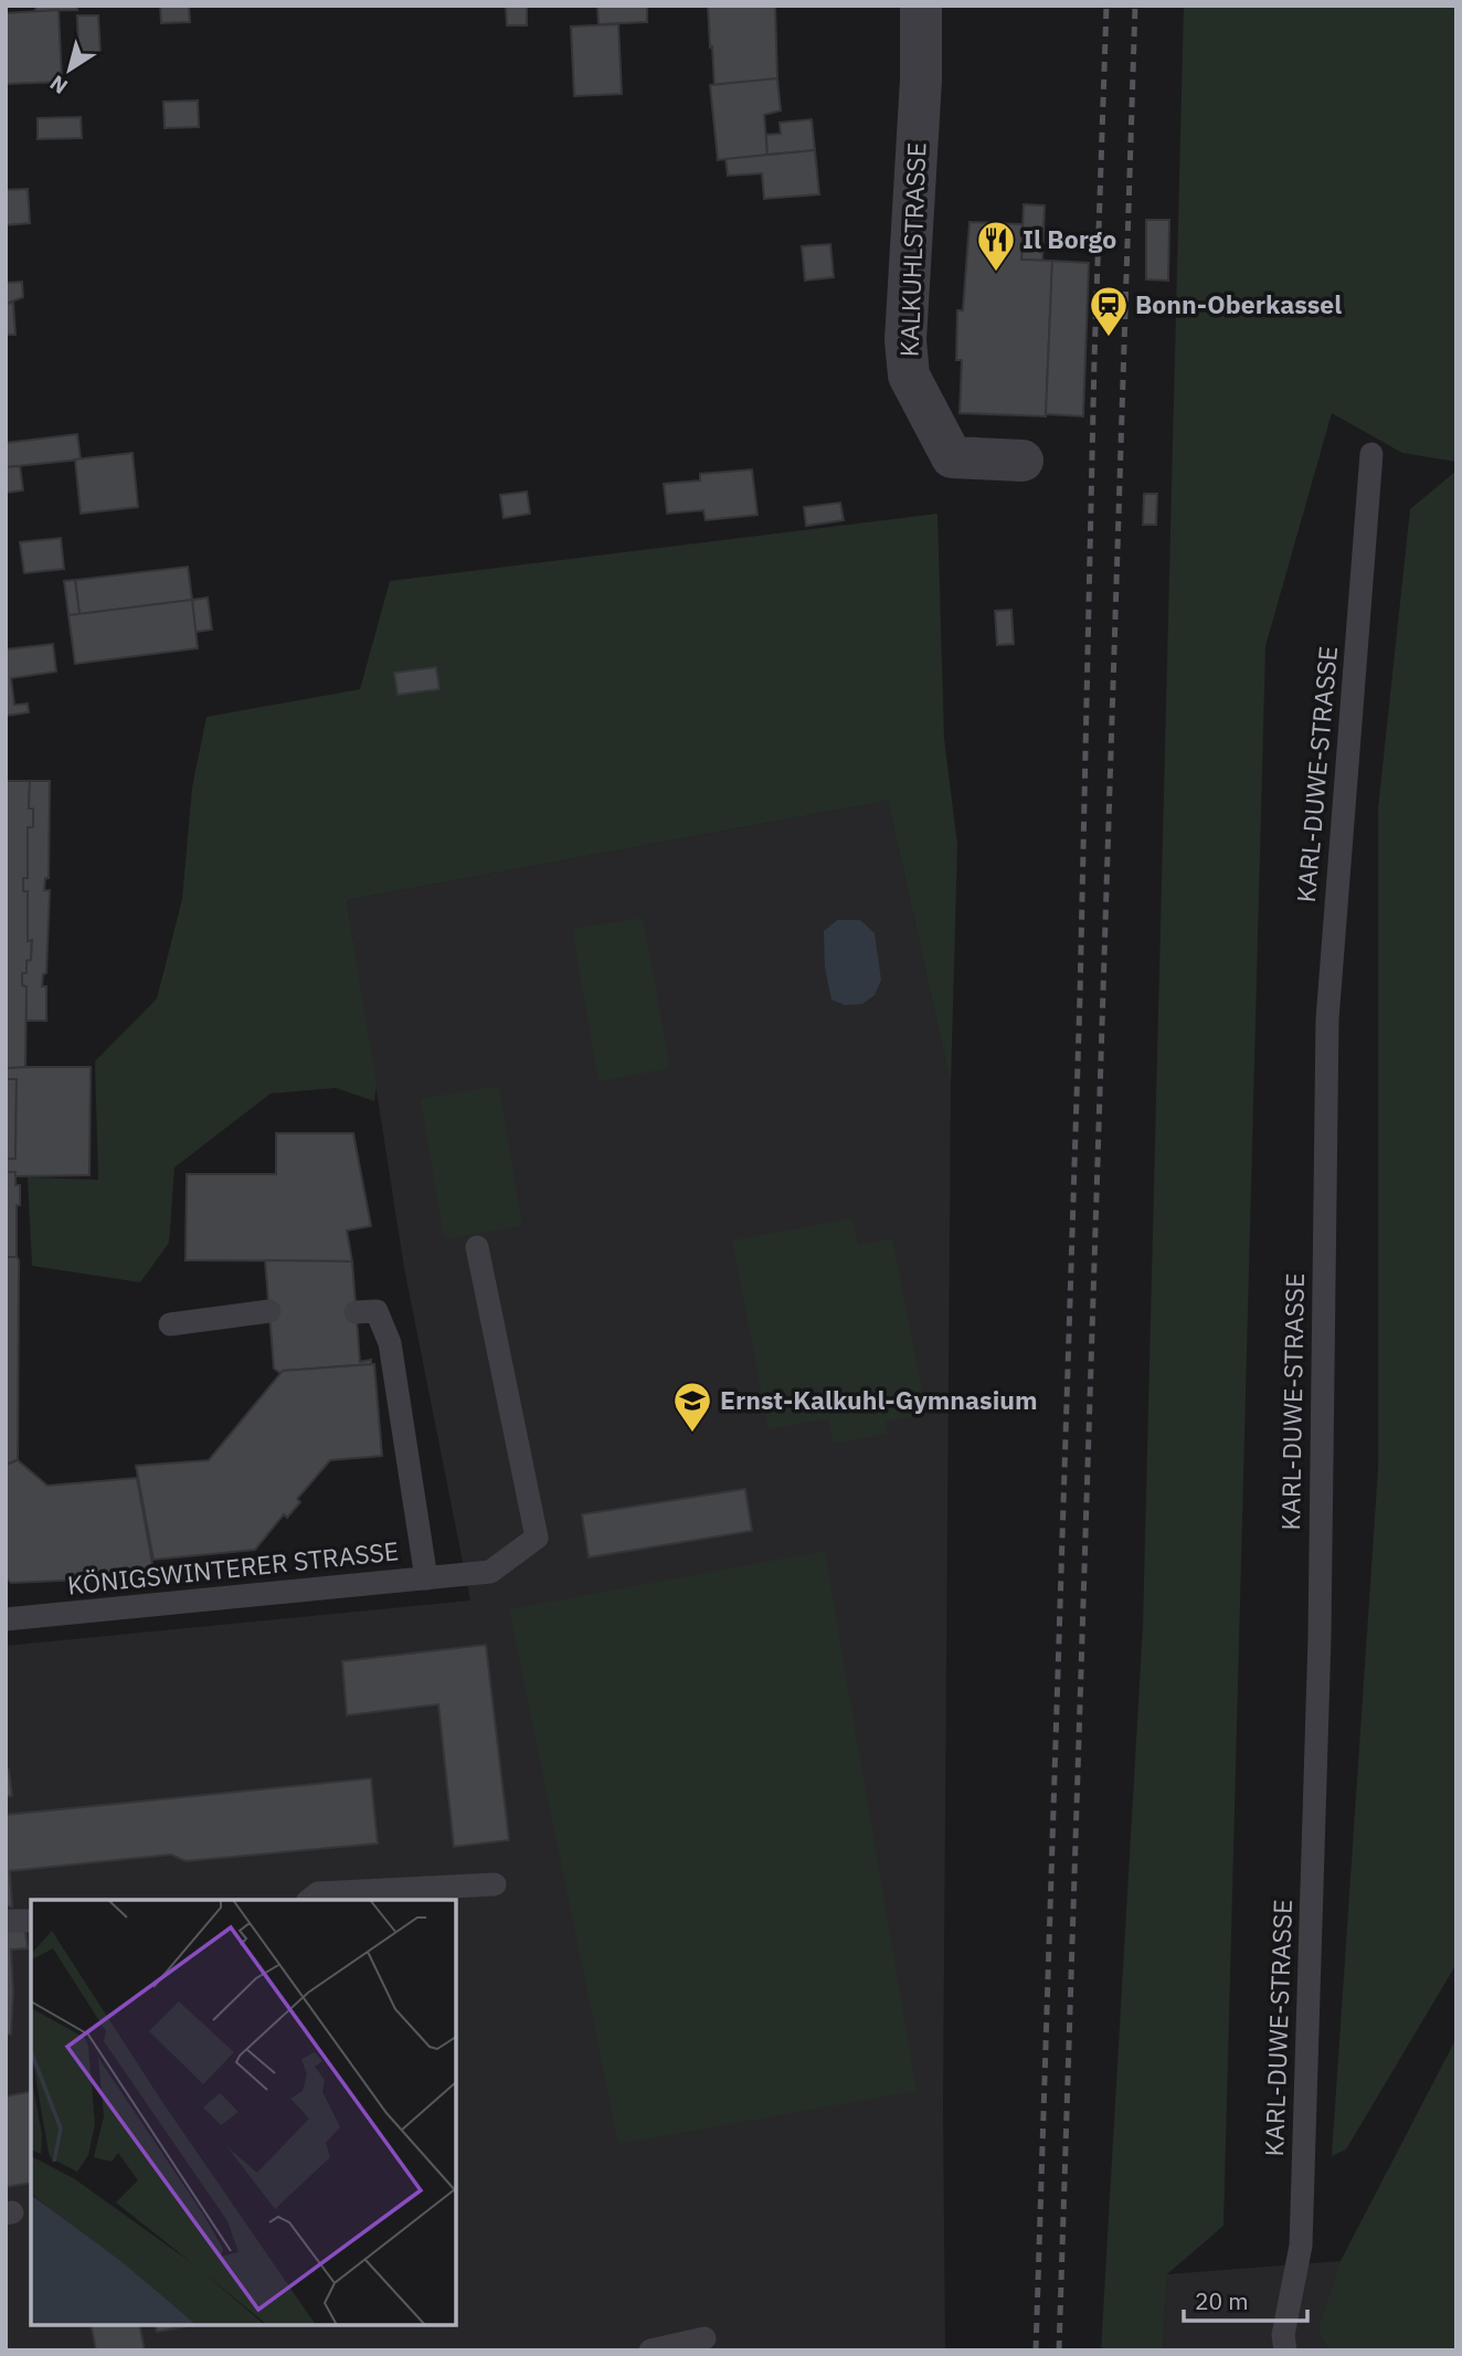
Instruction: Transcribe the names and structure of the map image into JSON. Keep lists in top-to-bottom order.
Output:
{
  "streets": {
    "street": ["KALKUHLSTRASSE"],
    "lane": ["KARL-DUWE-STRASSE", "KÖNIGSWINTERER STRASSE"]
  },
  "places": {
    "restaurant": ["Il Borgo"],
    "station": ["Bonn-Oberkassel"],
    "school or university": ["Ernst-Kalkuhl-Gymnasium"]
  },
  "scale_bar": "20 m",
  "north": "bottom left"
}
